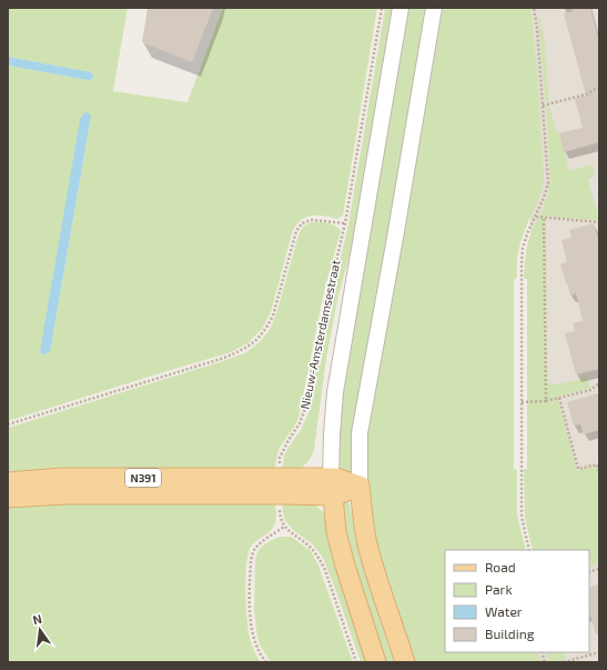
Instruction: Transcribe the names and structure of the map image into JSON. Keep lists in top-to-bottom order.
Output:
{
  "streets": {
    "main road": ["Nieuw-Amsterdamsestraat", "N391"]
  },
  "crossings": [
    ["Nieuw-Amsterdamsestraat", "N391"]
  ],
  "legend": [
    "Road",
    "Park",
    "Water",
    "Building"
  ],
  "north": "top"
}
